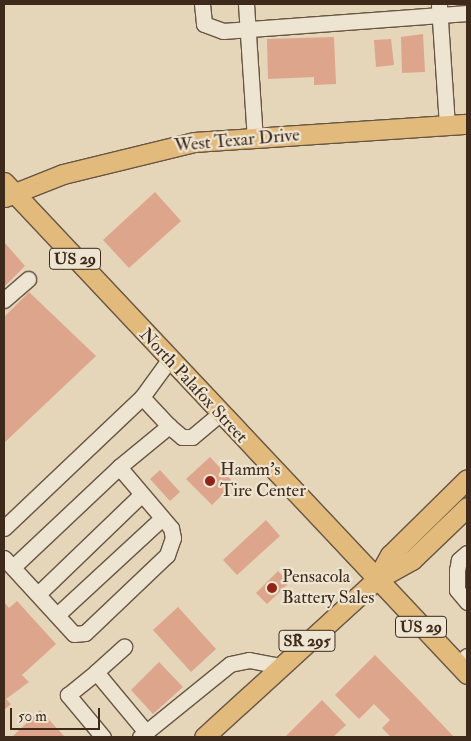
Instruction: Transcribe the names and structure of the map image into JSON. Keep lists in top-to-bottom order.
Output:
{
  "streets": {
    "main road": [
      "West Texar Drive",
      "US 29",
      "North Palafox Street",
      "SR 295"
    ]
  },
  "crossings": [
    ["West Texar Drive", "North Palafox Street"],
    ["North Palafox Street", "SR 295"]
  ],
  "places": ["Hamm's Tire Center", "Pensacola Battery Sales"],
  "scale_bar": "50 m"
}
